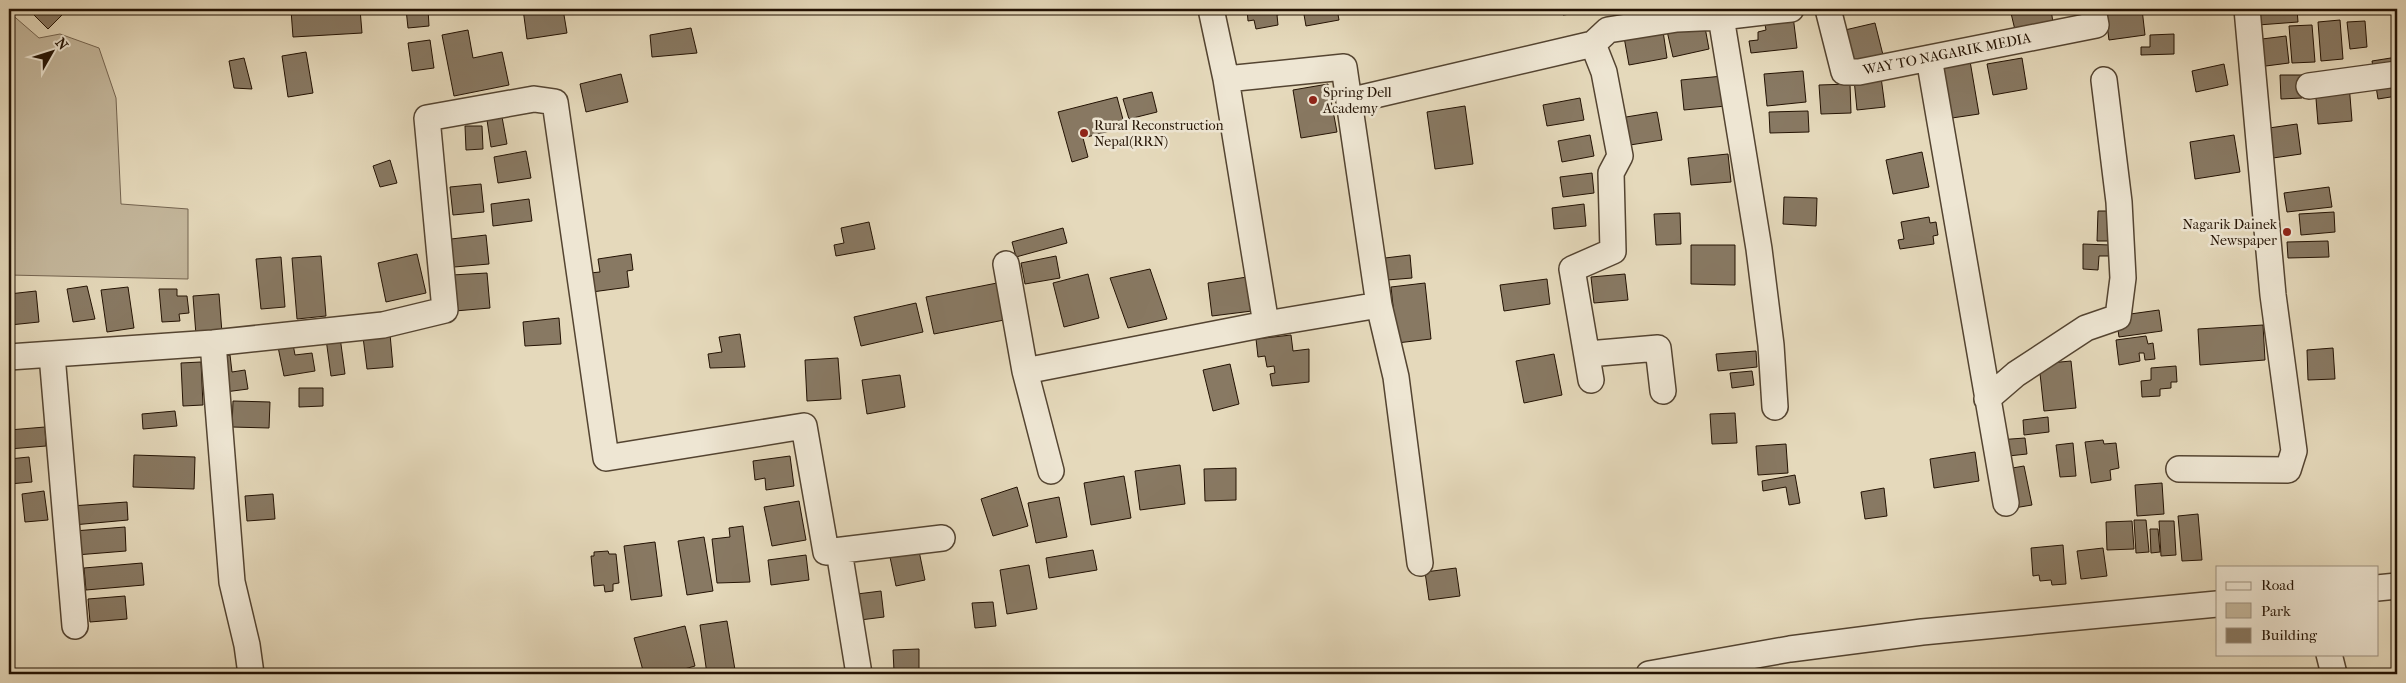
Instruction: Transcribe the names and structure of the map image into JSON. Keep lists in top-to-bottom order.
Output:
{
  "streets": {
    "street": ["WAY TO NAGARIK MEDIA"]
  },
  "places": ["Spring Dell Academy", "Rural Reconstruction Nepal(RRN)", "Nagarik Dainek Newspaper"],
  "legend": ["Road", "Park", "Building"],
  "north": "top right"
}
